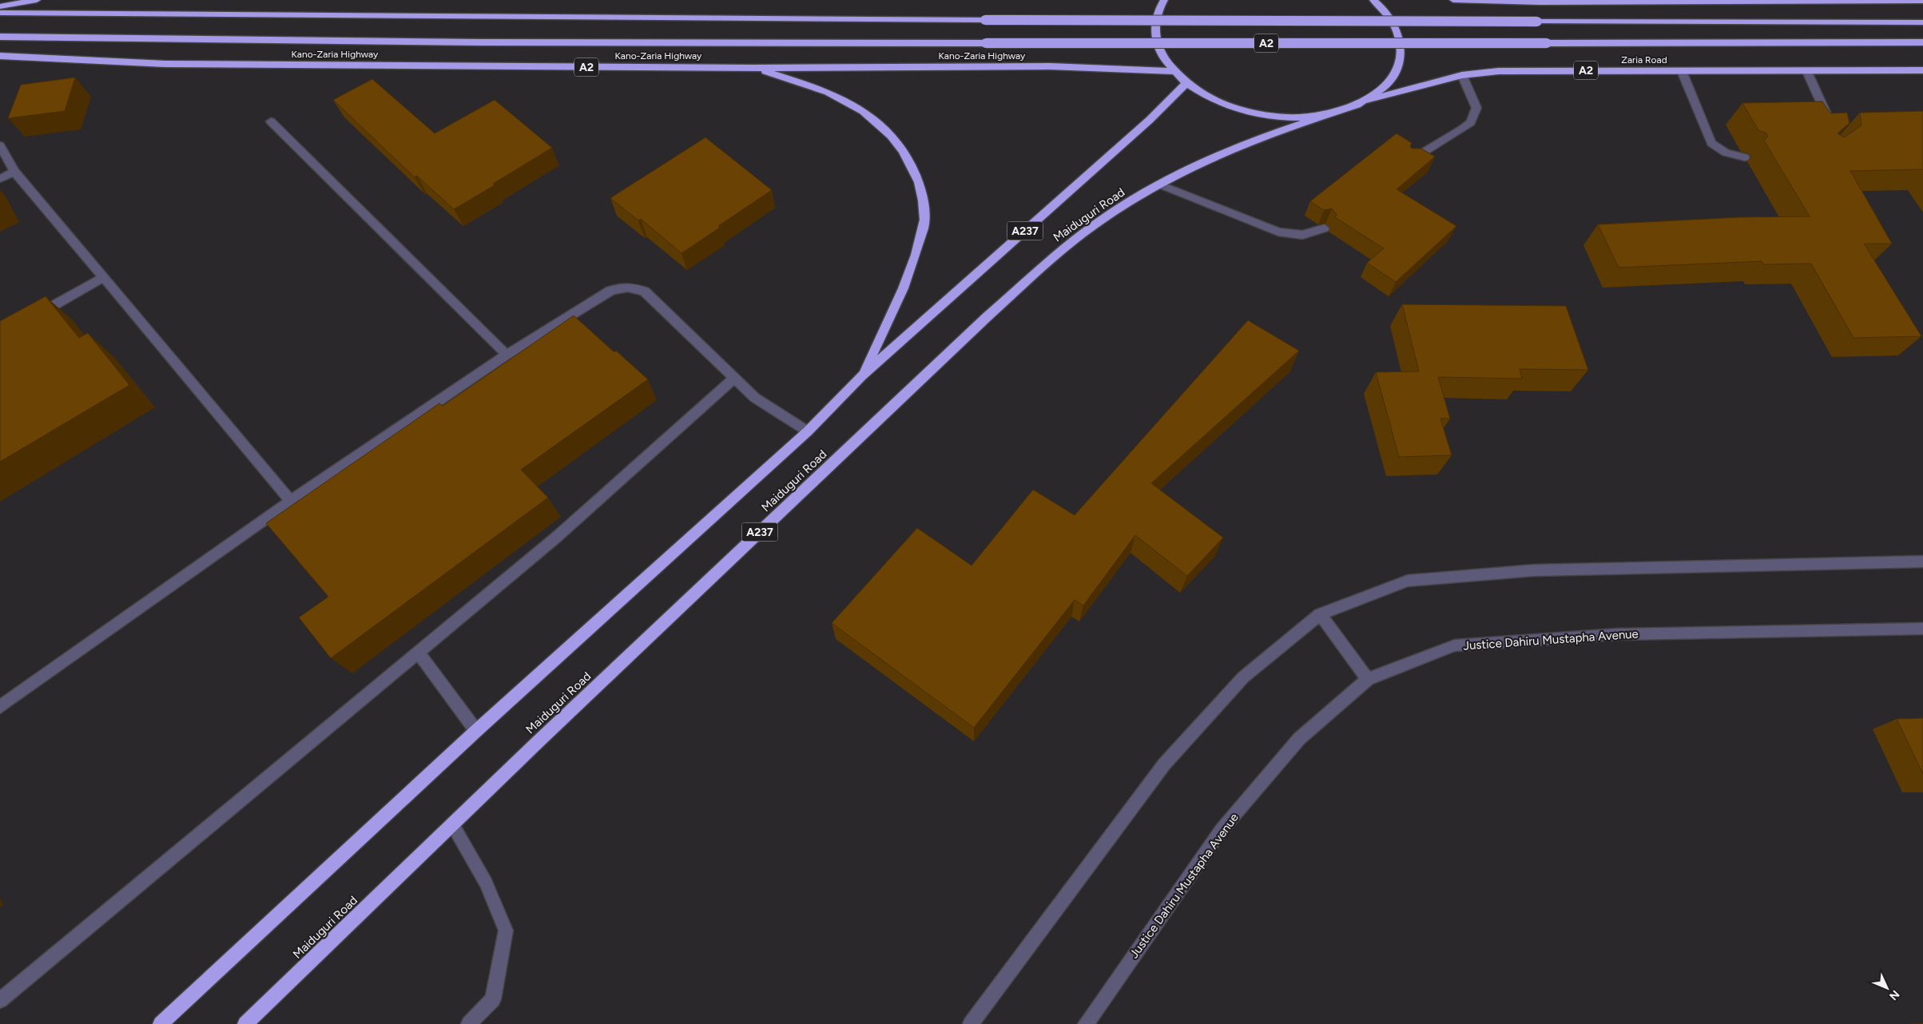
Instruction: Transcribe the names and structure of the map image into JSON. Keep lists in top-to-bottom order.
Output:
{
  "streets": {
    "highway": [
      "A2",
      "Kano-Zaria Highway",
      "Zaria Road",
      "Maiduguri Road",
      "A237"
    ],
    "street": ["Justice Dahiru Mustapha Avenue"]
  },
  "crossings": [
    ["Zaria Road", "Maiduguri Road"]
  ],
  "north": "bottom right"
}
